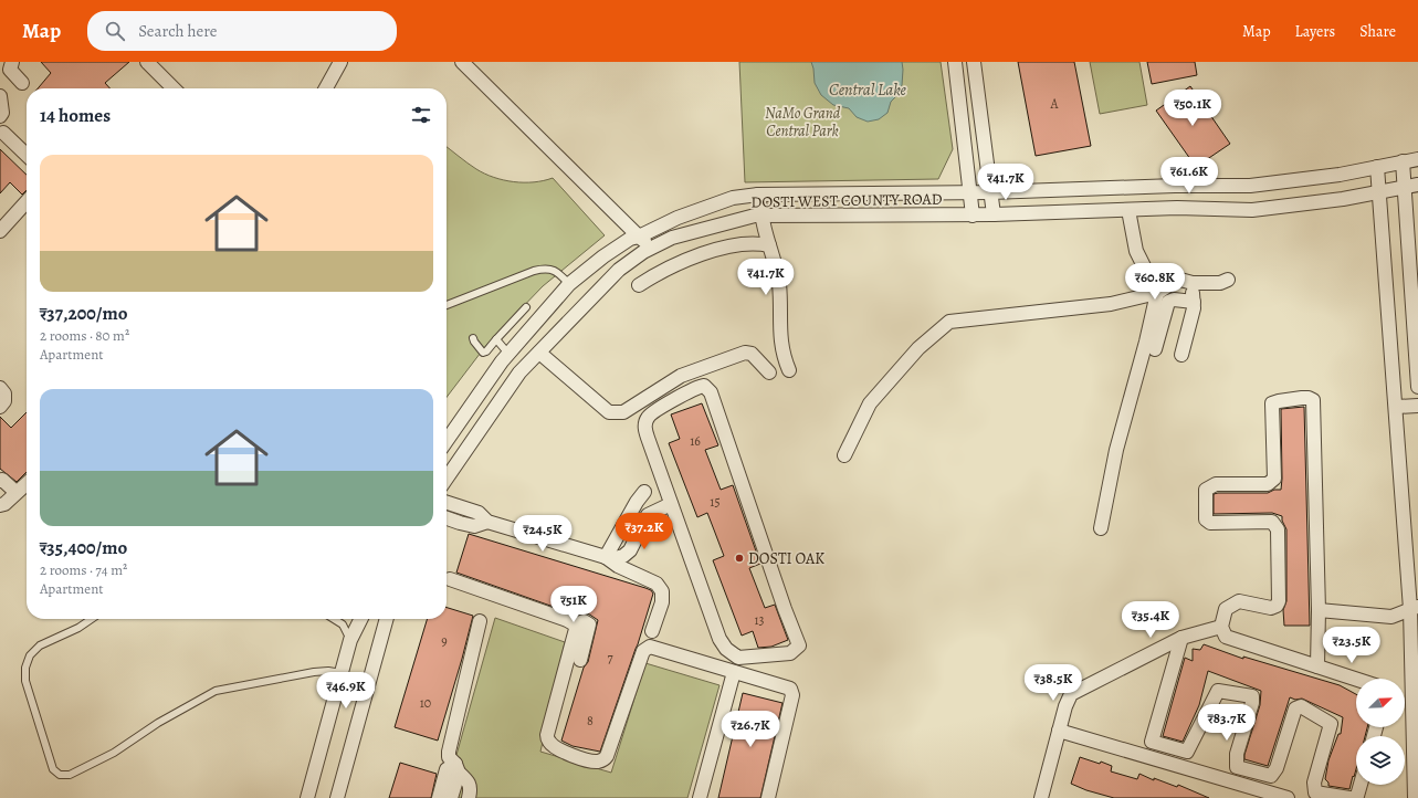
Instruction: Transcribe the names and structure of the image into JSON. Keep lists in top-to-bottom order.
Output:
{
  "streets": {
    "street": ["DOSTI WEST COUNTY ROAD"]
  },
  "water": ["Central Lake"],
  "parks": ["NaMo Grand Central Park"],
  "places": ["DOSTI OAK"],
  "house_numbers": [
    "A",
    "16",
    "15",
    "13",
    "9",
    "7",
    "10",
    "8"
  ],
  "north": "top right",
  "page": {
    "header": "Map",
    "search": "Search here",
    "nav": ["Map", "Layers", "Share"],
    "heading": "14 homes",
    "price": [
      "₹50.1K",
      "₹61.6K",
      "₹41.7K",
      "₹41.7K",
      "₹60.8K",
      "₹37.2K",
      "₹24.5K",
      "₹51K",
      "₹35.4K",
      "₹23.5K",
      "₹38.5K",
      "₹46.9K",
      "₹83.7K",
      "₹26.7K"
    ],
    "list": [
      {
        "name": "₹37,200/mo",
        "note": "2 rooms · 80 m² · Apartment"
      },
      {
        "name": "₹35,400/mo",
        "note": "2 rooms · 74 m² · Apartment"
      }
    ]
  }
}
